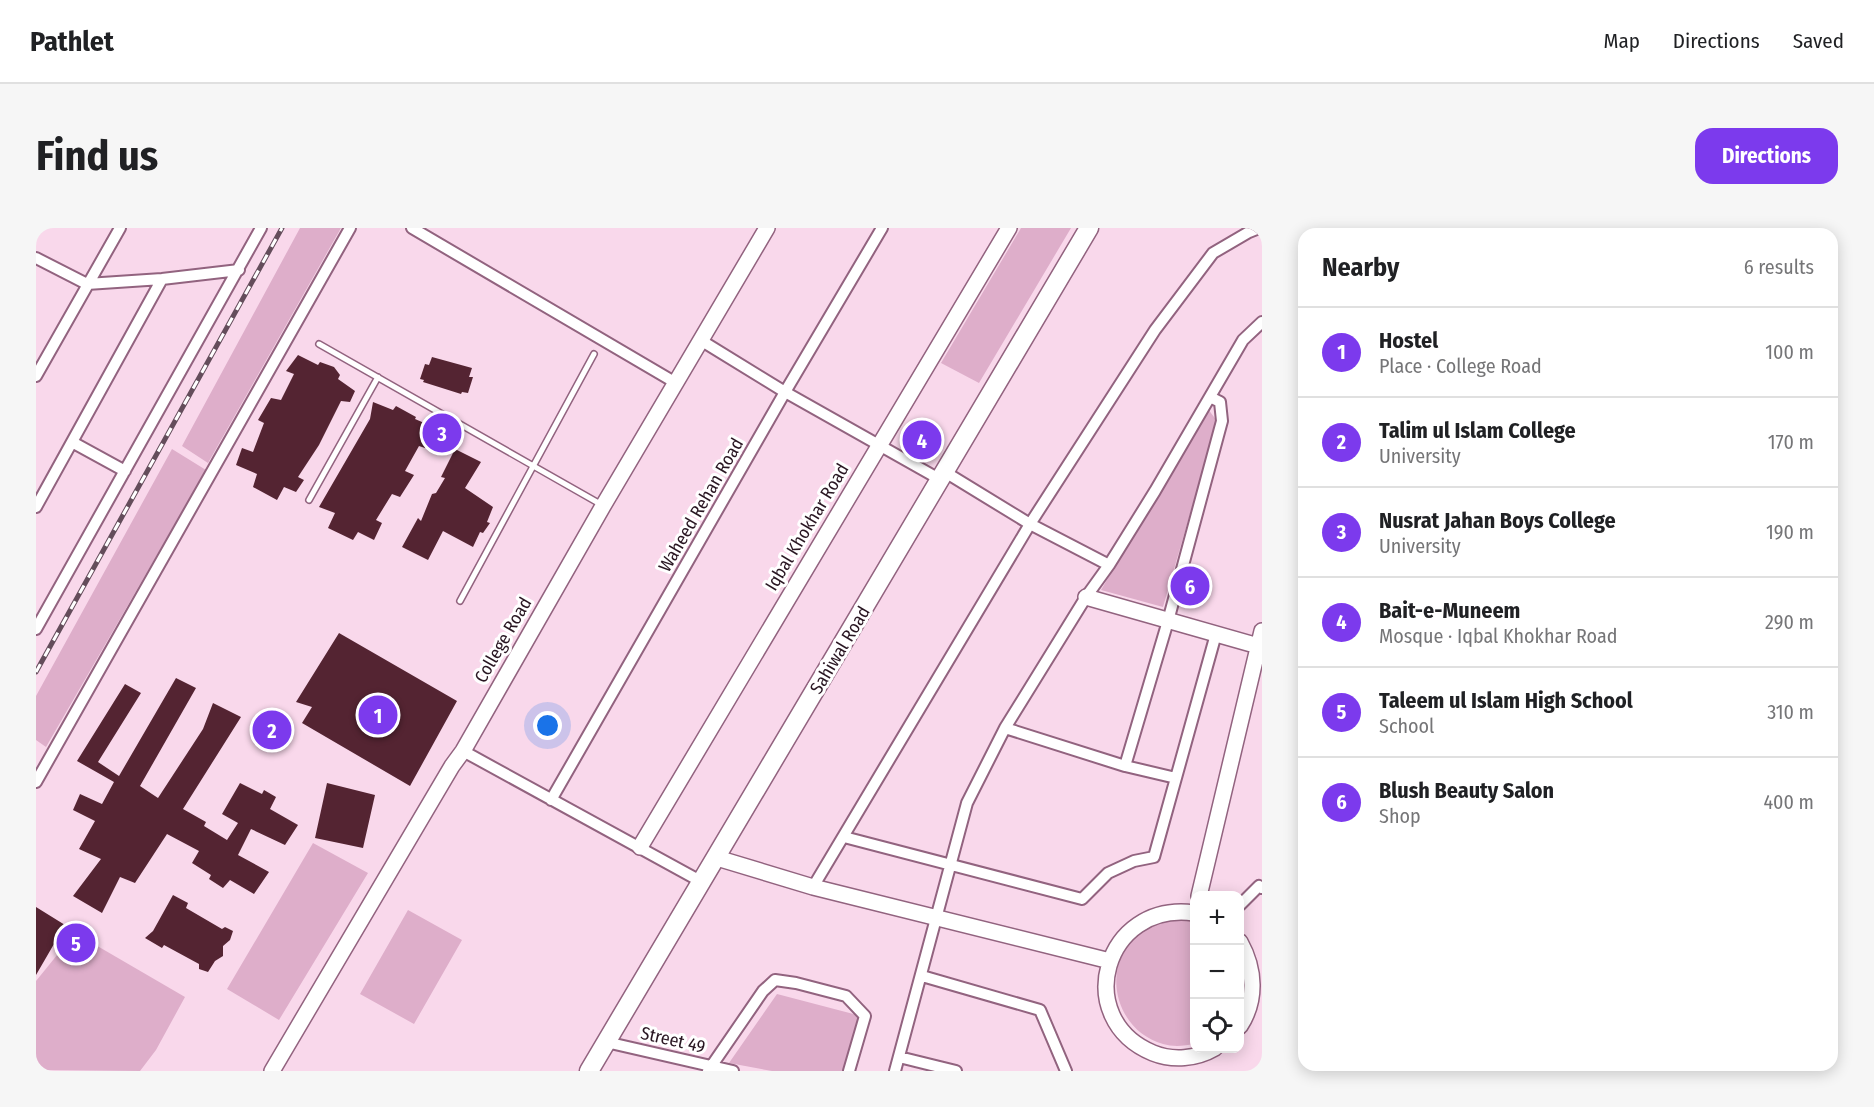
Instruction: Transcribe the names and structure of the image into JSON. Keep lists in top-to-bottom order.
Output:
{
  "streets": {
    "main road": ["Sahiwal Road"],
    "street": [
      "Waheed Rehan Road",
      "Iqbal Khokhar Road",
      "College Road",
      "Street 49"
    ]
  },
  "crossings": [
    ["Sahiwal Road", "Street 49"]
  ],
  "page": {
    "header": "Pathlet",
    "nav": ["Map", "Directions", "Saved"],
    "buttons": "Directions",
    "title": "Find us",
    "heading": ["Nearby", "6 results"],
    "list": [
      {
        "mark": "1",
        "name": "Hostel",
        "note": "Place · College Road",
        "value": "100 m"
      },
      {
        "mark": "2",
        "name": "Talim ul Islam College",
        "note": "University",
        "value": "170 m"
      },
      {
        "mark": "3",
        "name": "Nusrat Jahan Boys College",
        "note": "University",
        "value": "190 m"
      },
      {
        "mark": "4",
        "name": "Bait-e-Muneem",
        "note": "Mosque · Iqbal Khokhar Road",
        "value": "290 m"
      },
      {
        "mark": "5",
        "name": "Taleem ul Islam High School",
        "note": "School",
        "value": "310 m"
      },
      {
        "mark": "6",
        "name": "Blush Beauty Salon",
        "note": "Shop",
        "value": "400 m"
      }
    ],
    "pins": [
      "3",
      "4",
      "6",
      "1",
      "2",
      "5"
    ],
    "map_buttons": ["+", "−"]
  }
}
